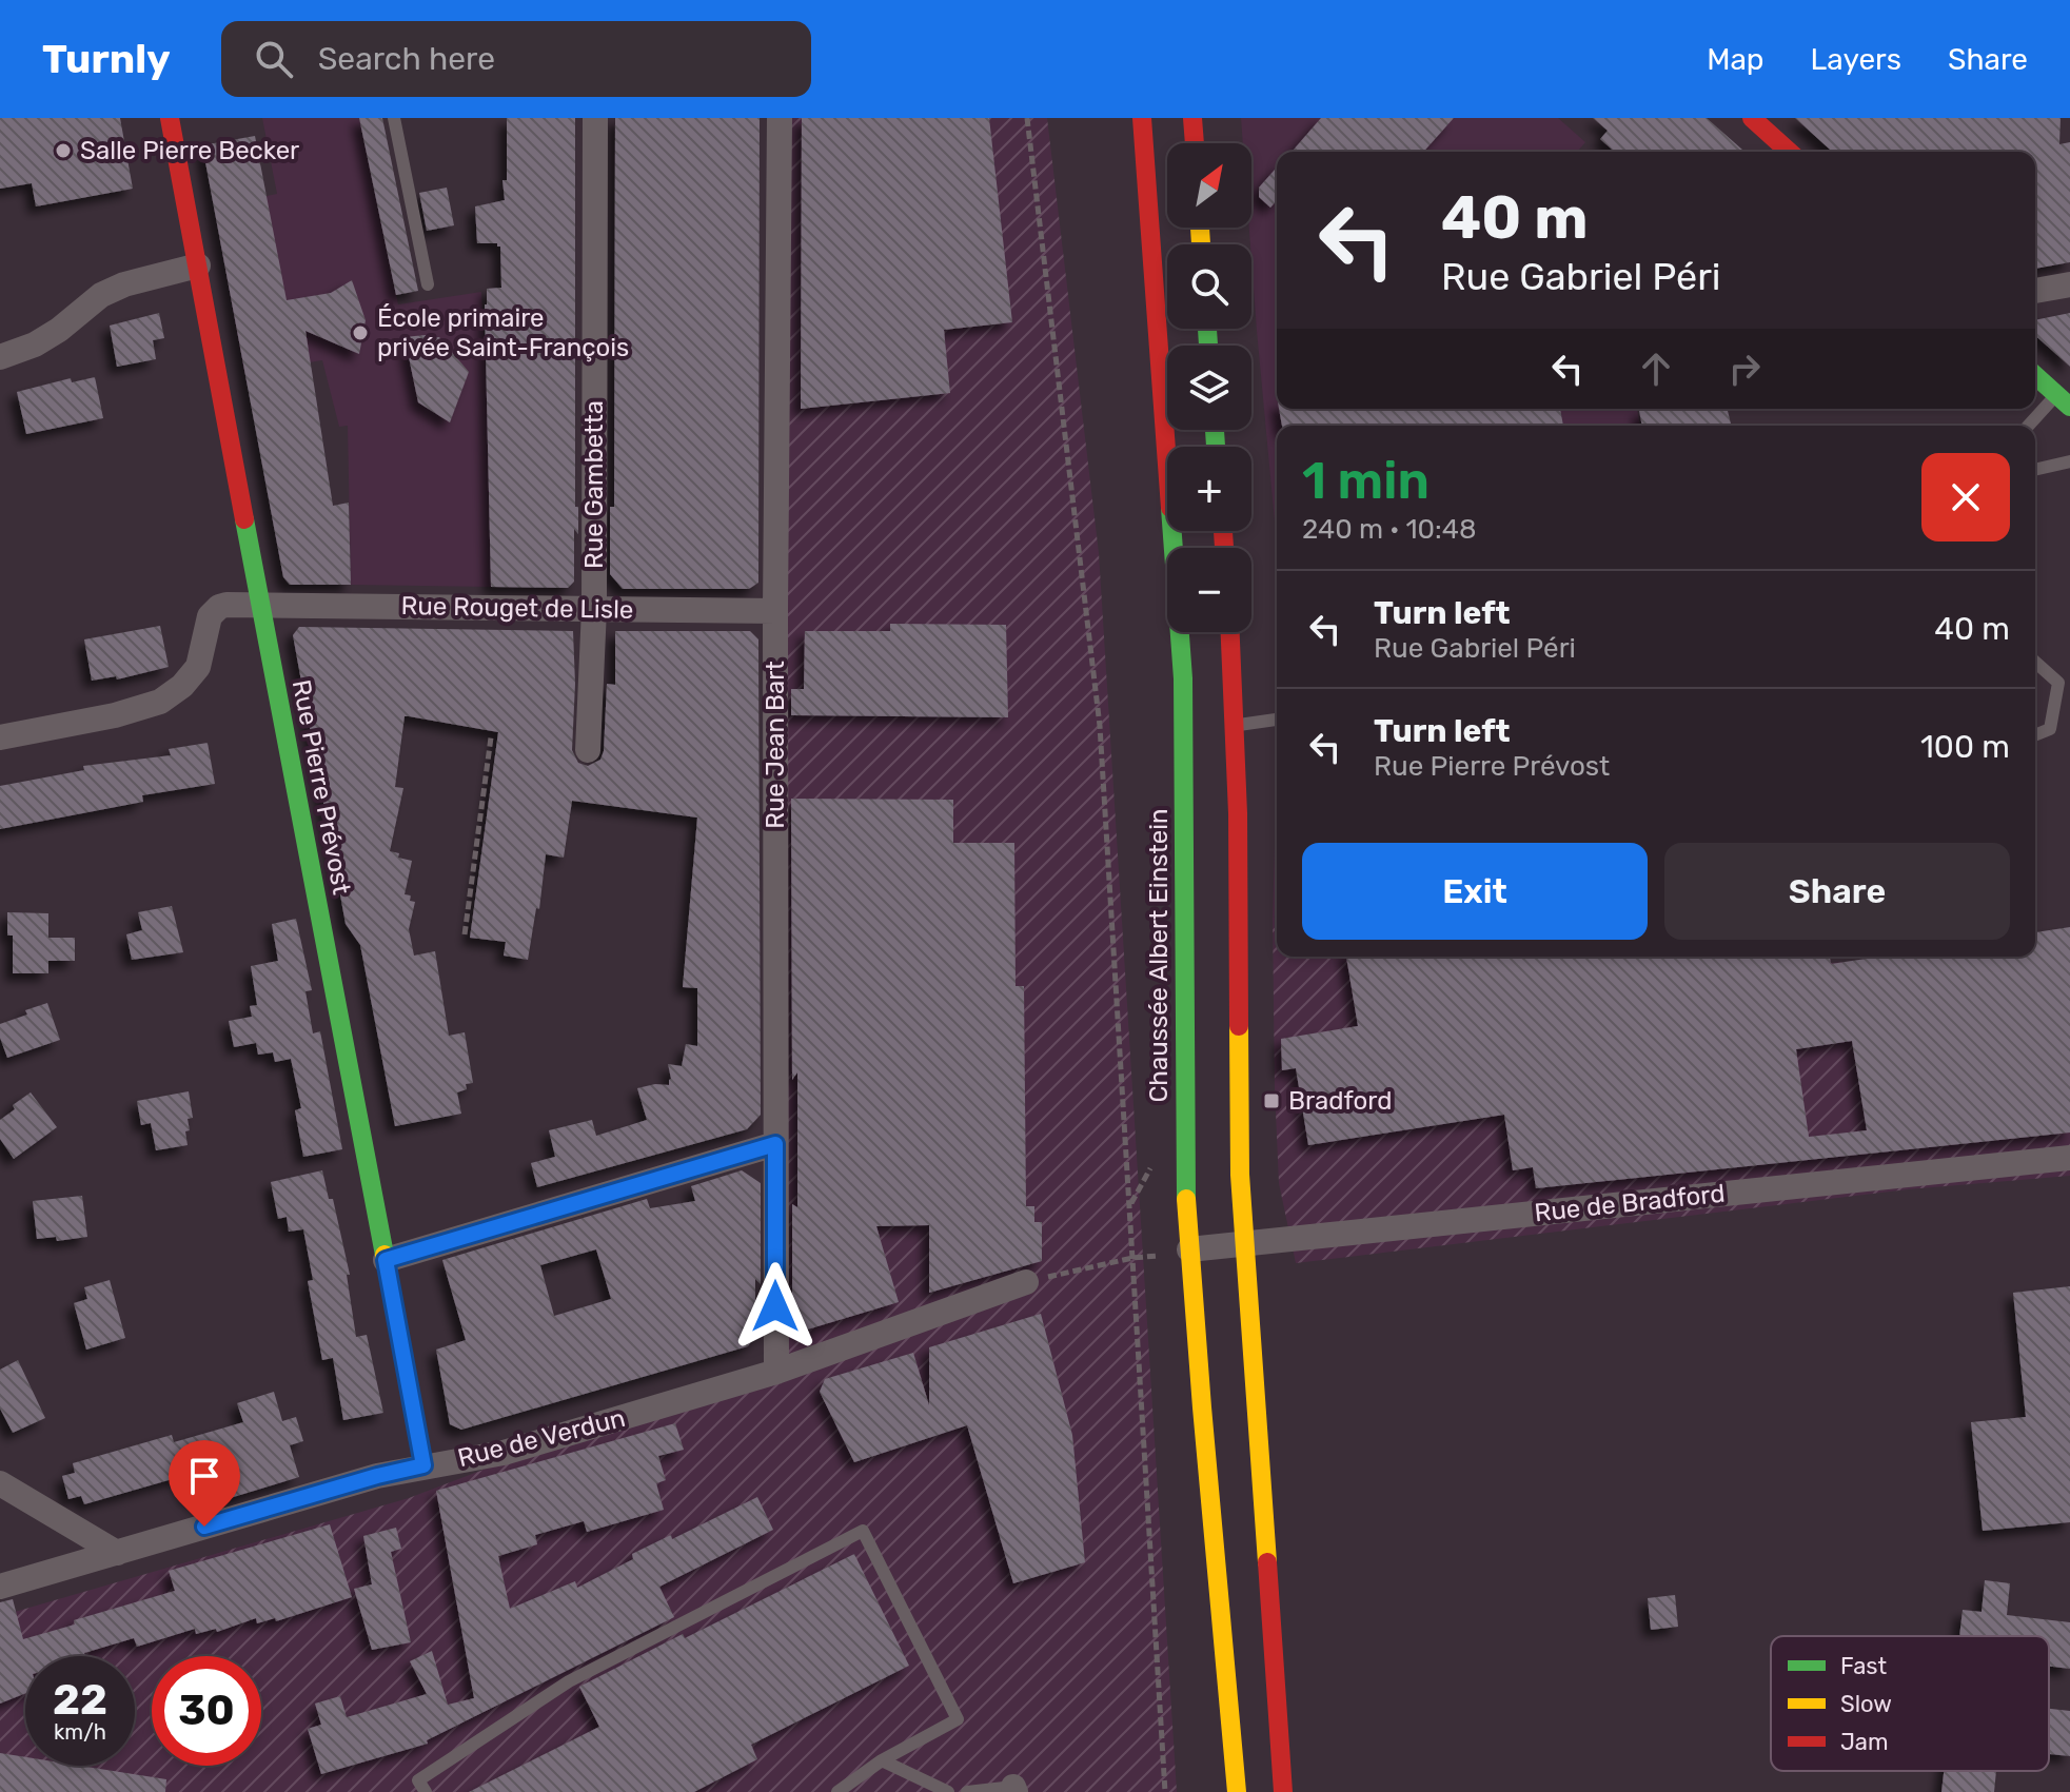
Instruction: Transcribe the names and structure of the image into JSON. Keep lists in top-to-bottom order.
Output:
{
  "streets": {
    "main road": ["Rue Pierre Prévost", "Chaussée Albert Einstein"],
    "street": [
      "Rue Gambetta",
      "Rue Rouget de Lisle",
      "Rue Jean Bart",
      "Rue de Bradford",
      "Rue de Verdun"
    ]
  },
  "crossings": [
    ["Rue Gambetta", "Rue Rouget de Lisle"],
    ["Rue Rouget de Lisle", "Rue Jean Bart"],
    ["Rue Rouget de Lisle", "Rue Pierre Prévost"],
    ["Rue Jean Bart", "Rue de Verdun"],
    ["Rue Pierre Prévost", "Rue de Verdun"],
    ["Chaussée Albert Einstein", "Rue de Bradford"]
  ],
  "places": {
    "other": ["Salle Pierre Becker", "École primaire privée Saint-François"],
    "transit": ["Bradford"]
  },
  "legend": ["Fast", "Slow", "Jam"],
  "north": "top right",
  "page": {
    "header": "Turnly",
    "search": "Search here",
    "nav": ["Map", "Layers", "Share"],
    "map_buttons": ["+", "−"],
    "turn": ["40 m", "Rue Gabriel Péri"],
    "heading": ["1 min", "240 m · 10:48"],
    "list": [
      {
        "name": "Turn left",
        "note": "Rue Gabriel Péri",
        "value": "40 m"
      },
      {
        "name": "Turn left",
        "note": "Rue Pierre Prévost",
        "value": "100 m"
      }
    ],
    "buttons": ["Exit", "Share"],
    "speed": "22 km/h",
    "limit": "30"
  }
}
